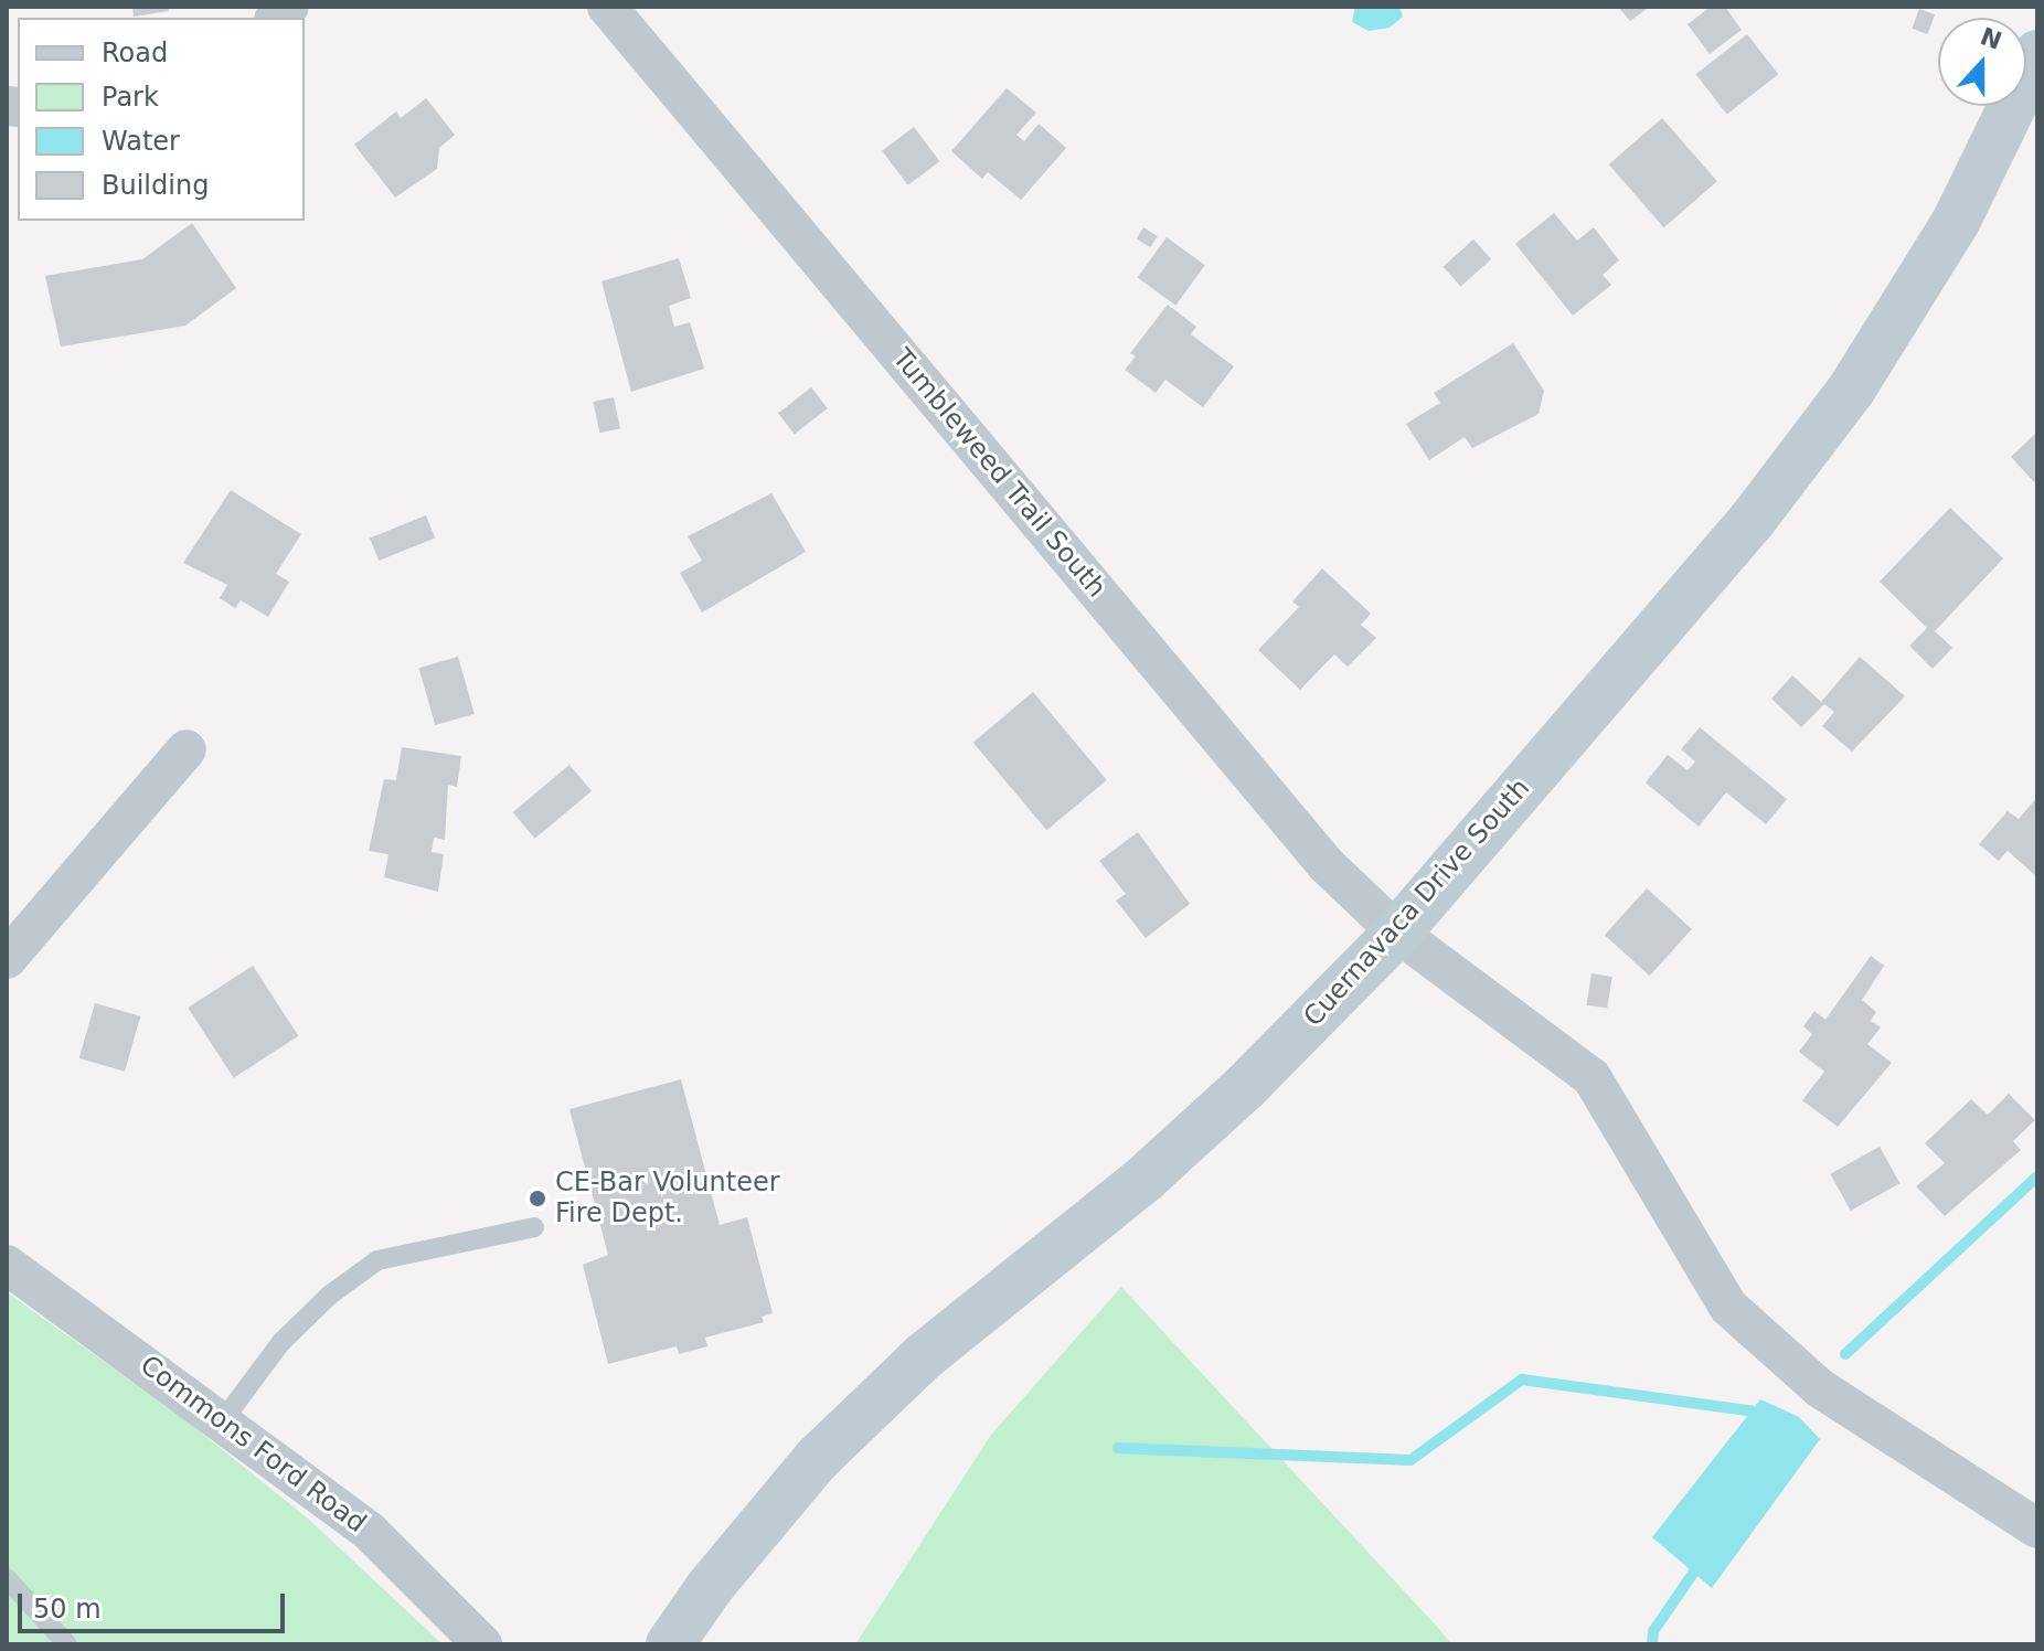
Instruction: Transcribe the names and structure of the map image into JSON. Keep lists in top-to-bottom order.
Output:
{
  "streets": {
    "street": ["Tumbleweed Trail South", "Cuernavaca Drive South", "Commons Ford Road"]
  },
  "crossings": [
    ["Tumbleweed Trail South", "Cuernavaca Drive South"]
  ],
  "places": ["CE-Bar Volunteer Fire Dept."],
  "legend": [
    "Road",
    "Park",
    "Water",
    "Building"
  ],
  "scale_bar": "50 m",
  "north": "top"
}
